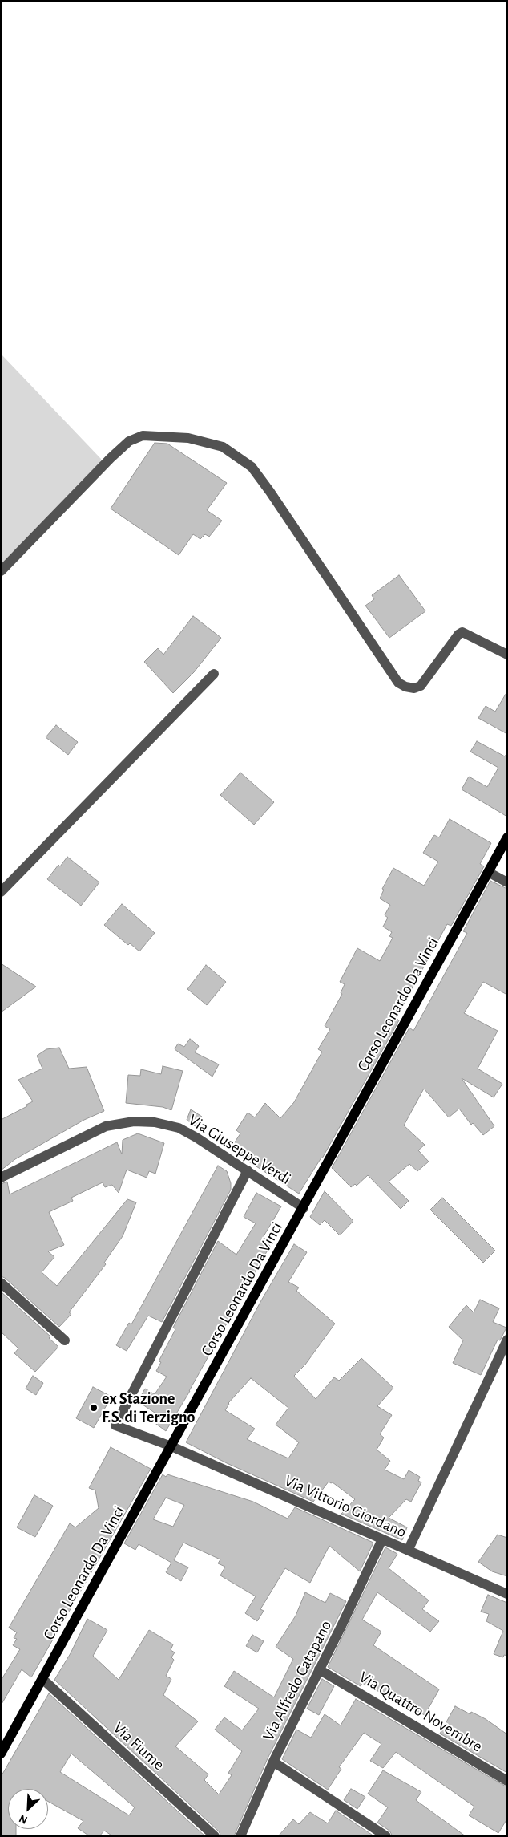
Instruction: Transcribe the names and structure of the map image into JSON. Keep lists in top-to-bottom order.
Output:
{
  "streets": {
    "main road": ["Corso Leonardo Da Vinci"],
    "street": [
      "Via Giuseppe Verdi",
      "Via Vittorio Giordano",
      "Via Alfredo Catapano",
      "Via Quattro Novembre",
      "Via Fiume"
    ]
  },
  "crossings": [
    ["Corso Leonardo Da Vinci", "Via Giuseppe Verdi"],
    ["Corso Leonardo Da Vinci", "Via Vittorio Giordano"],
    ["Corso Leonardo Da Vinci", "Via Fiume"],
    ["Via Giuseppe Verdi", "Via Vittorio Giordano"],
    ["Via Vittorio Giordano", "Via Alfredo Catapano"],
    ["Via Alfredo Catapano", "Via Quattro Novembre"]
  ],
  "places": ["ex Stazione F.S. di Terzigno"],
  "north": "bottom left"
}
